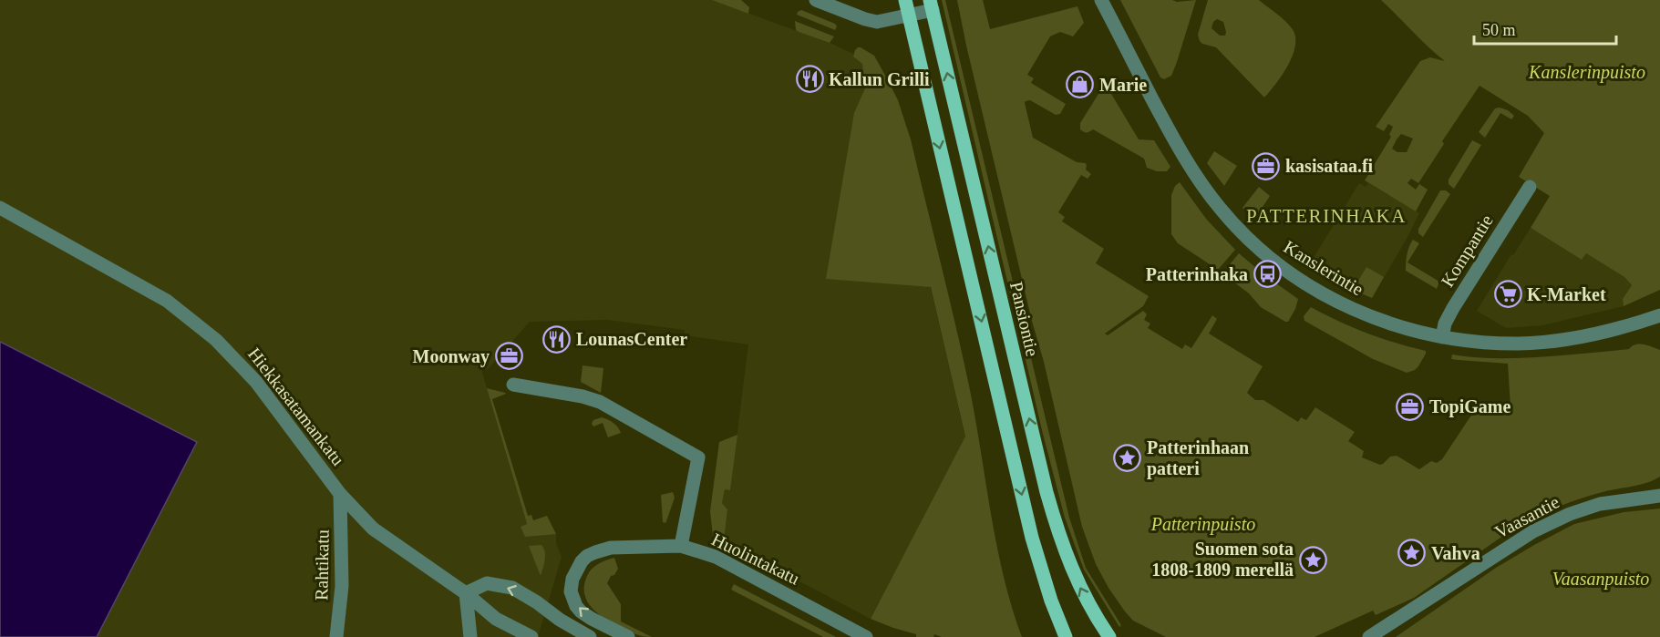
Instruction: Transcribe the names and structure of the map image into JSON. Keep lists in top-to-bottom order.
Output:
{
  "streets": {
    "main road": ["Pansiontie"],
    "street": [
      "Kompantie",
      "Kanslerintie",
      "Hiekkasatamankatu",
      "Vaasantie",
      "Huolintakatu",
      "Rahtikatu"
    ]
  },
  "crossings": [
    ["Kompantie", "Kanslerintie"],
    ["Hiekkasatamankatu", "Rahtikatu"]
  ],
  "districts": ["PATTERINHAKA"],
  "parks": ["Kanslerinpuisto", "Patterinpuisto", "Vaasanpuisto"],
  "places": {
    "restaurant": ["Kallun Grilli", "LounasCenter"],
    "shop": ["Marie"],
    "office": ["kasisataa.fi", "Moonway", "TopiGame"],
    "bus stop": ["Patterinhaka"],
    "supermarket": ["K-Market"],
    "place": ["Patterinhaan patteri", "Vahva", "Suomen sota 1808-1809 merellä"]
  },
  "scale_bar": "50 m"
}
